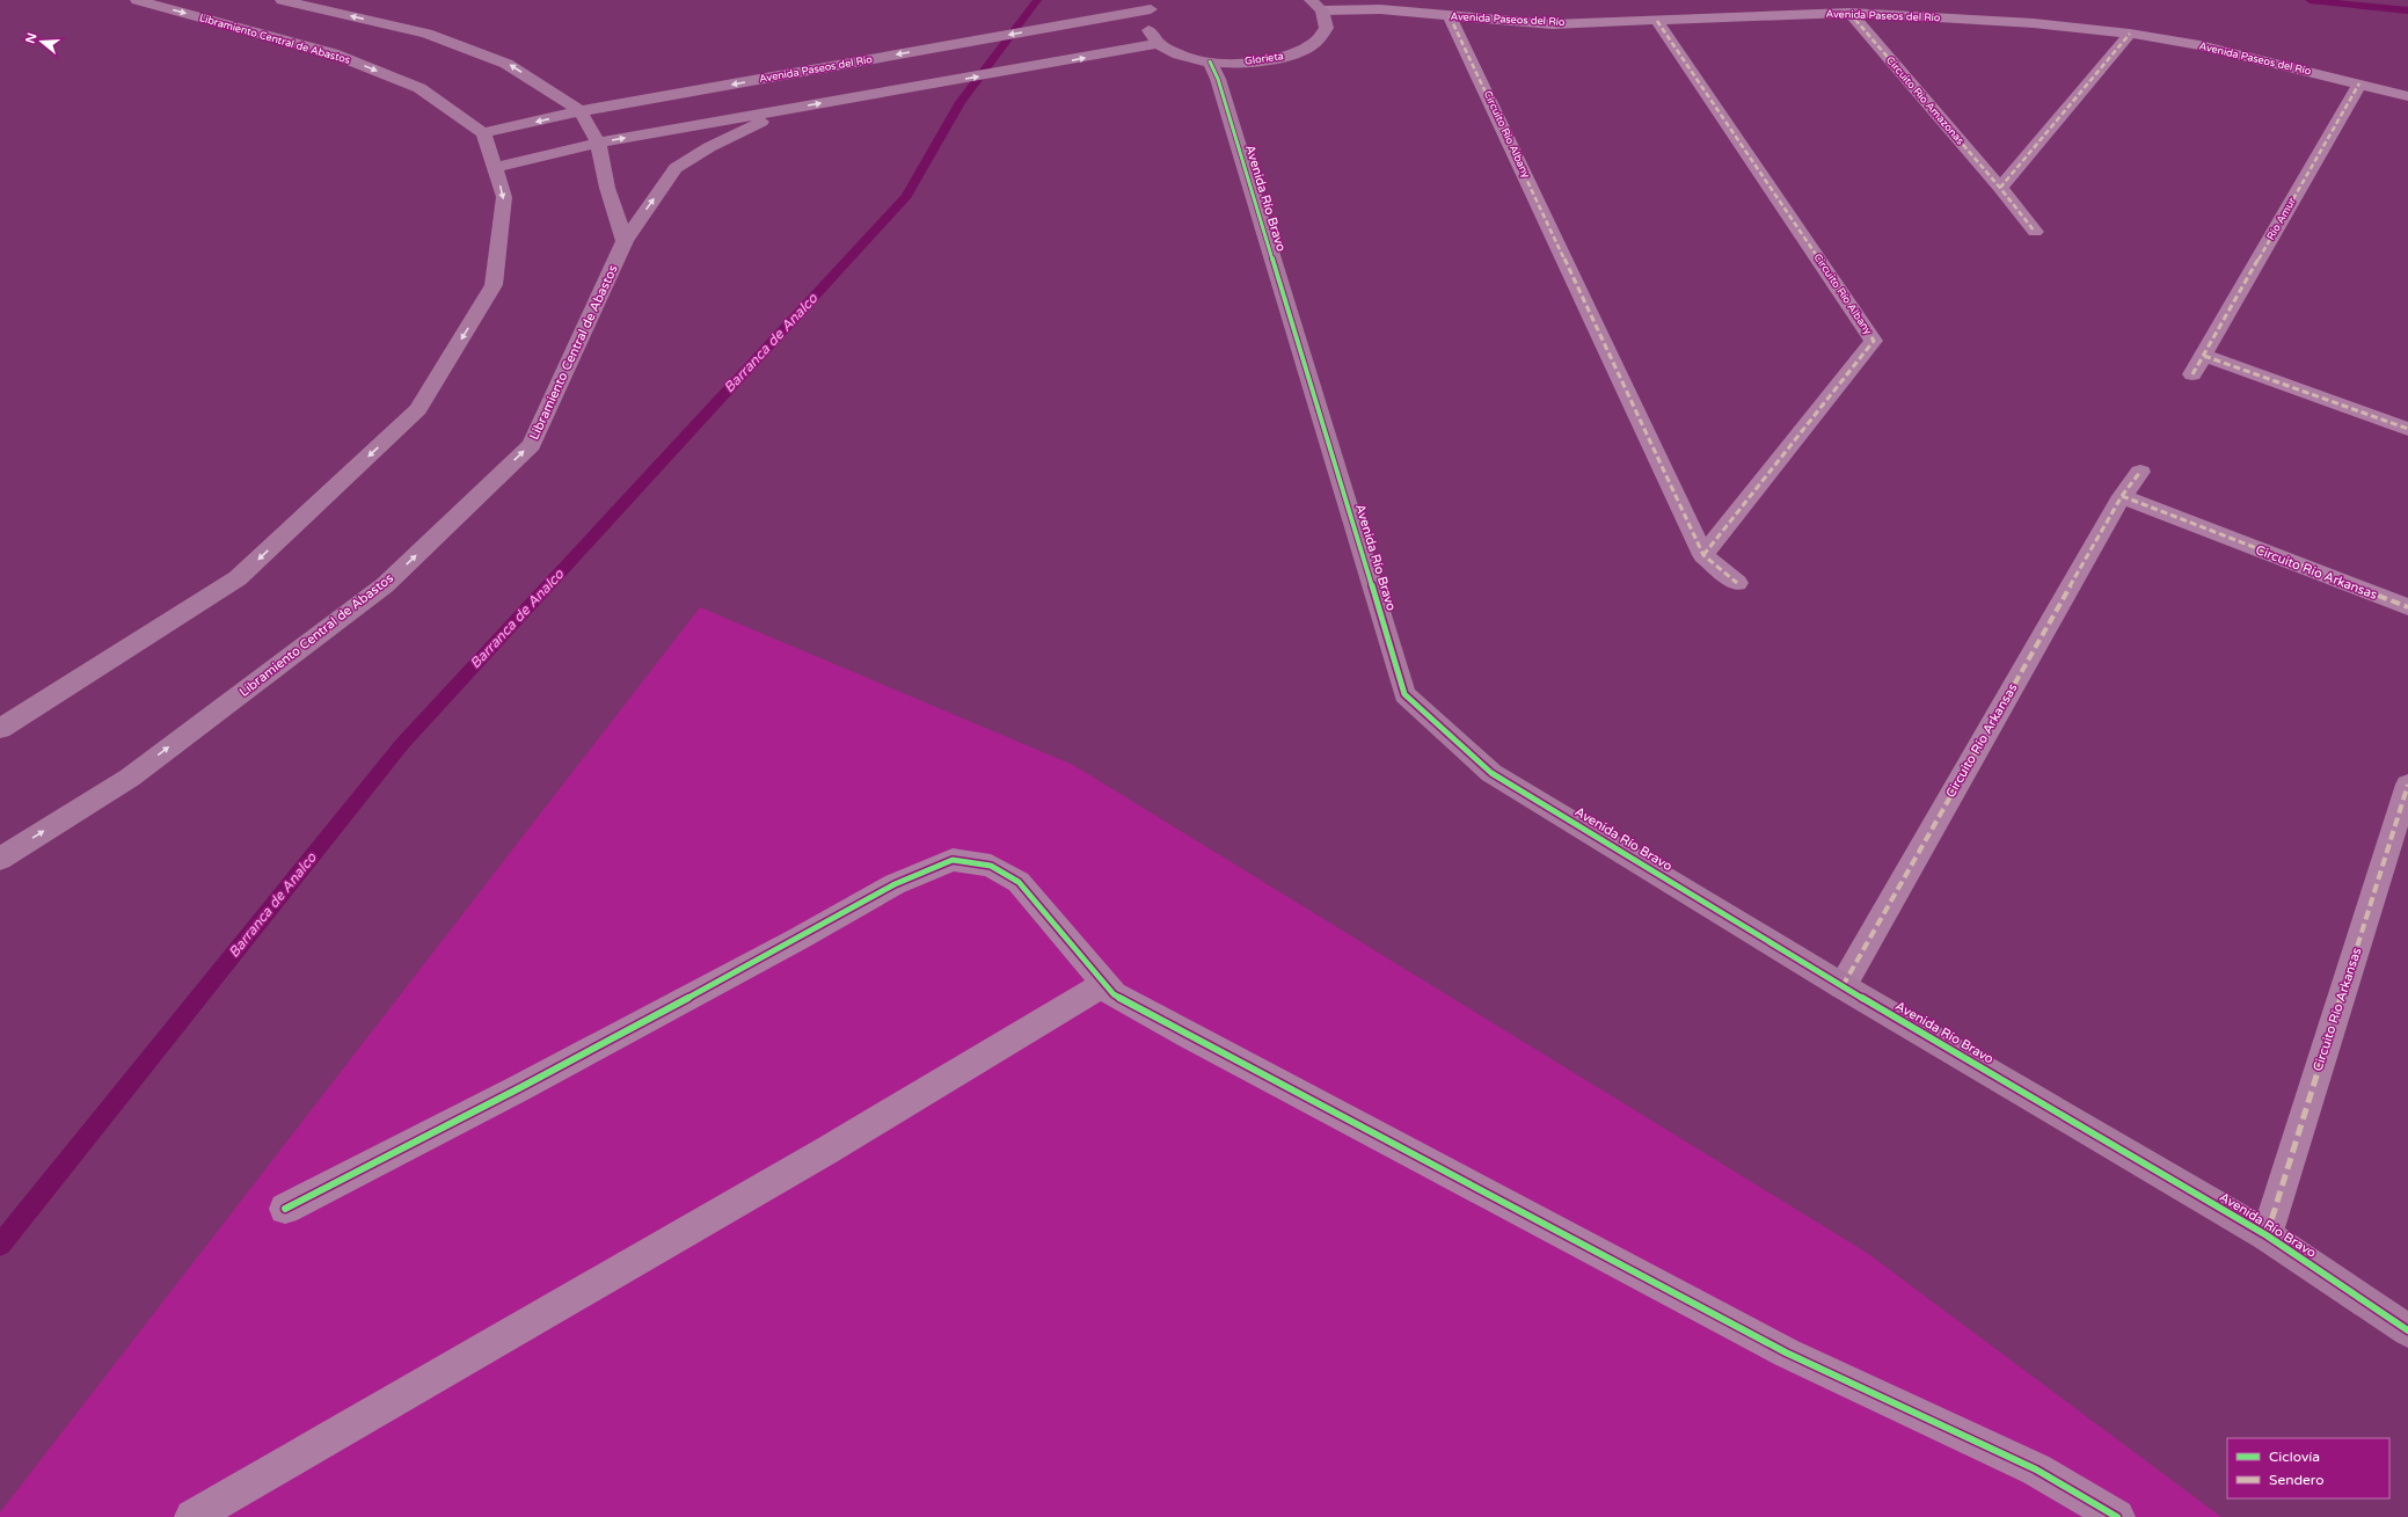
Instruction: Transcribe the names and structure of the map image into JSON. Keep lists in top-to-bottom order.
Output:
{
  "streets": {
    "street": [
      "Avenida Paseos del Río",
      "Libramiento Central de Abastos",
      "Glorieta",
      "Circuito Río Amazonas",
      "Circuito Río Albany",
      "Avenida Río Bravo",
      "Río Amur",
      "Circuito Río Arkansas"
    ]
  },
  "crossings": [
    ["Avenida Paseos del Río", "Libramiento Central de Abastos"],
    ["Avenida Paseos del Río", "Glorieta"],
    ["Avenida Paseos del Río", "Circuito Río Amazonas"],
    ["Avenida Paseos del Río", "Circuito Río Albany"],
    ["Avenida Paseos del Río", "Río Amur"],
    ["Glorieta", "Avenida Río Bravo"],
    ["Avenida Río Bravo", "Circuito Río Arkansas"]
  ],
  "one_way": ["Libramiento Central de Abastos"],
  "water": ["Barranca de Analco"],
  "legend": ["Ciclovía", "Sendero"],
  "north": "left"
}
